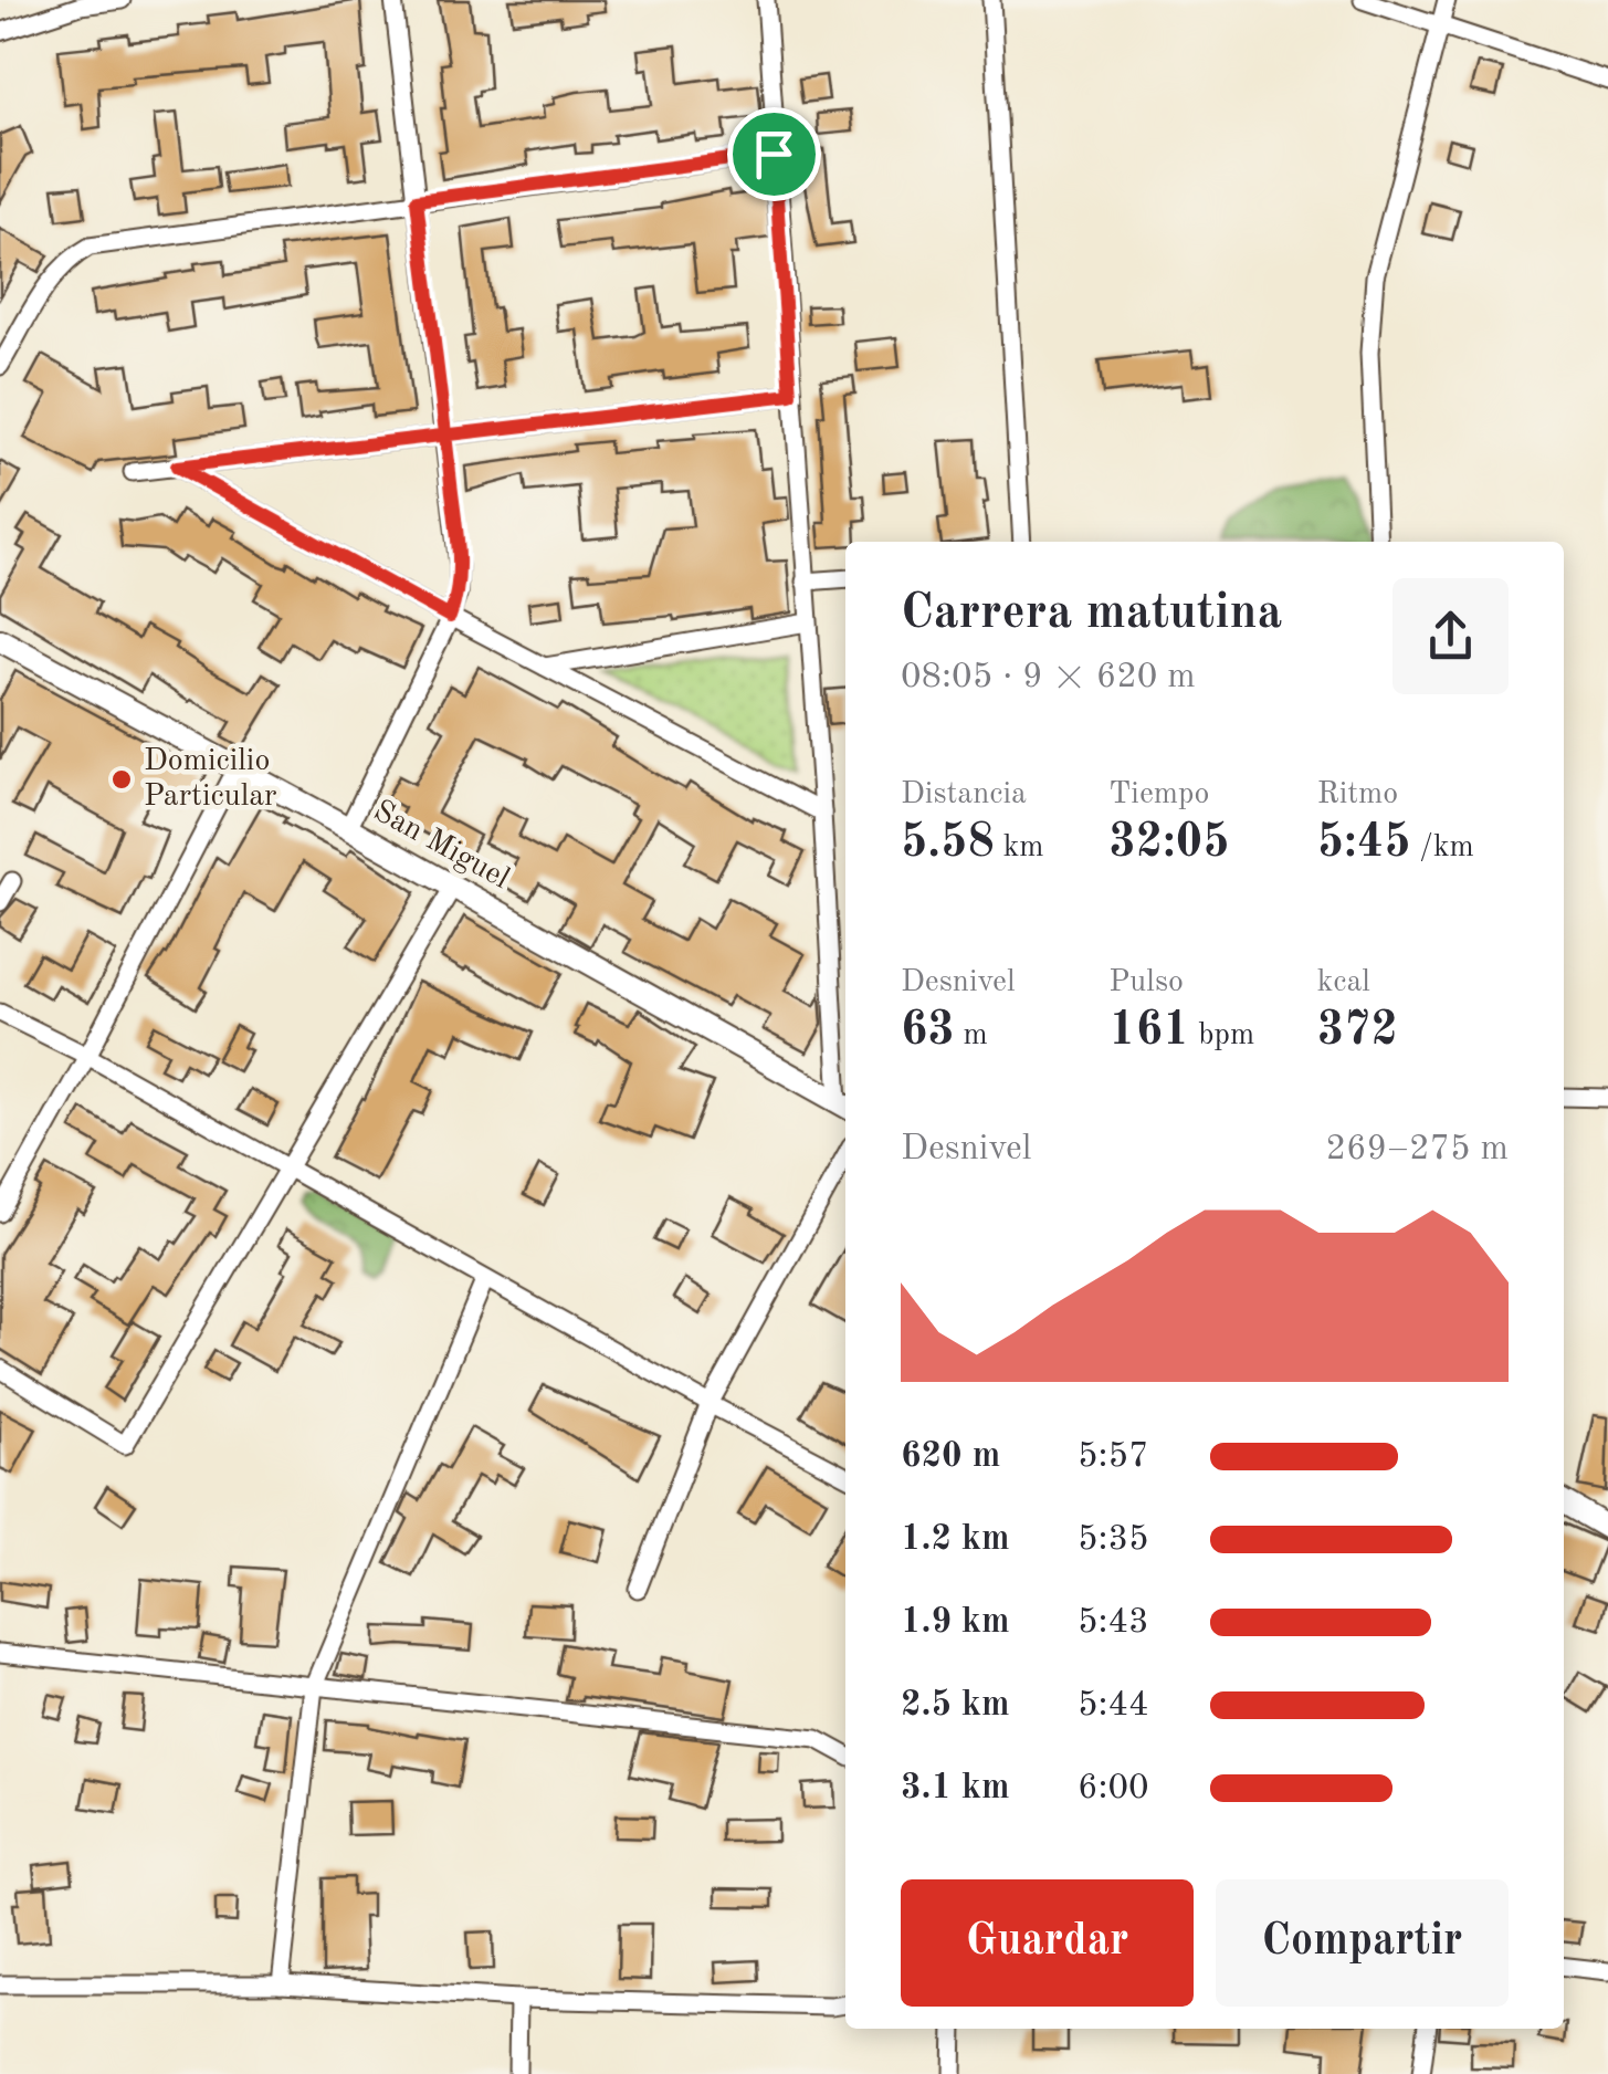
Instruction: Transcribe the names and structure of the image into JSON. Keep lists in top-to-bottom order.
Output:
{
  "streets": {
    "street": ["San Miguel"]
  },
  "places": ["Domicilio Particular"],
  "page": {
    "heading": ["Carrera matutina", "08:05 · 9 × 620 m"],
    "stats": [
      ["Distancia", "5.58 km"],
      ["Tiempo", "32:05"],
      ["Ritmo", "5:45 /km"],
      ["Desnivel", "63 m"],
      ["Pulso", "161 bpm"],
      ["kcal", "372"]
    ],
    "chart": ["Desnivel", "269–275 m"],
    "list": [
      {
        "name": "620 m",
        "note": "5:57"
      },
      {
        "name": "1.2 km",
        "note": "5:35"
      },
      {
        "name": "1.9 km",
        "note": "5:43"
      },
      {
        "name": "2.5 km",
        "note": "5:44"
      },
      {
        "name": "3.1 km",
        "note": "6:00"
      }
    ],
    "buttons": ["Guardar", "Compartir"]
  }
}
